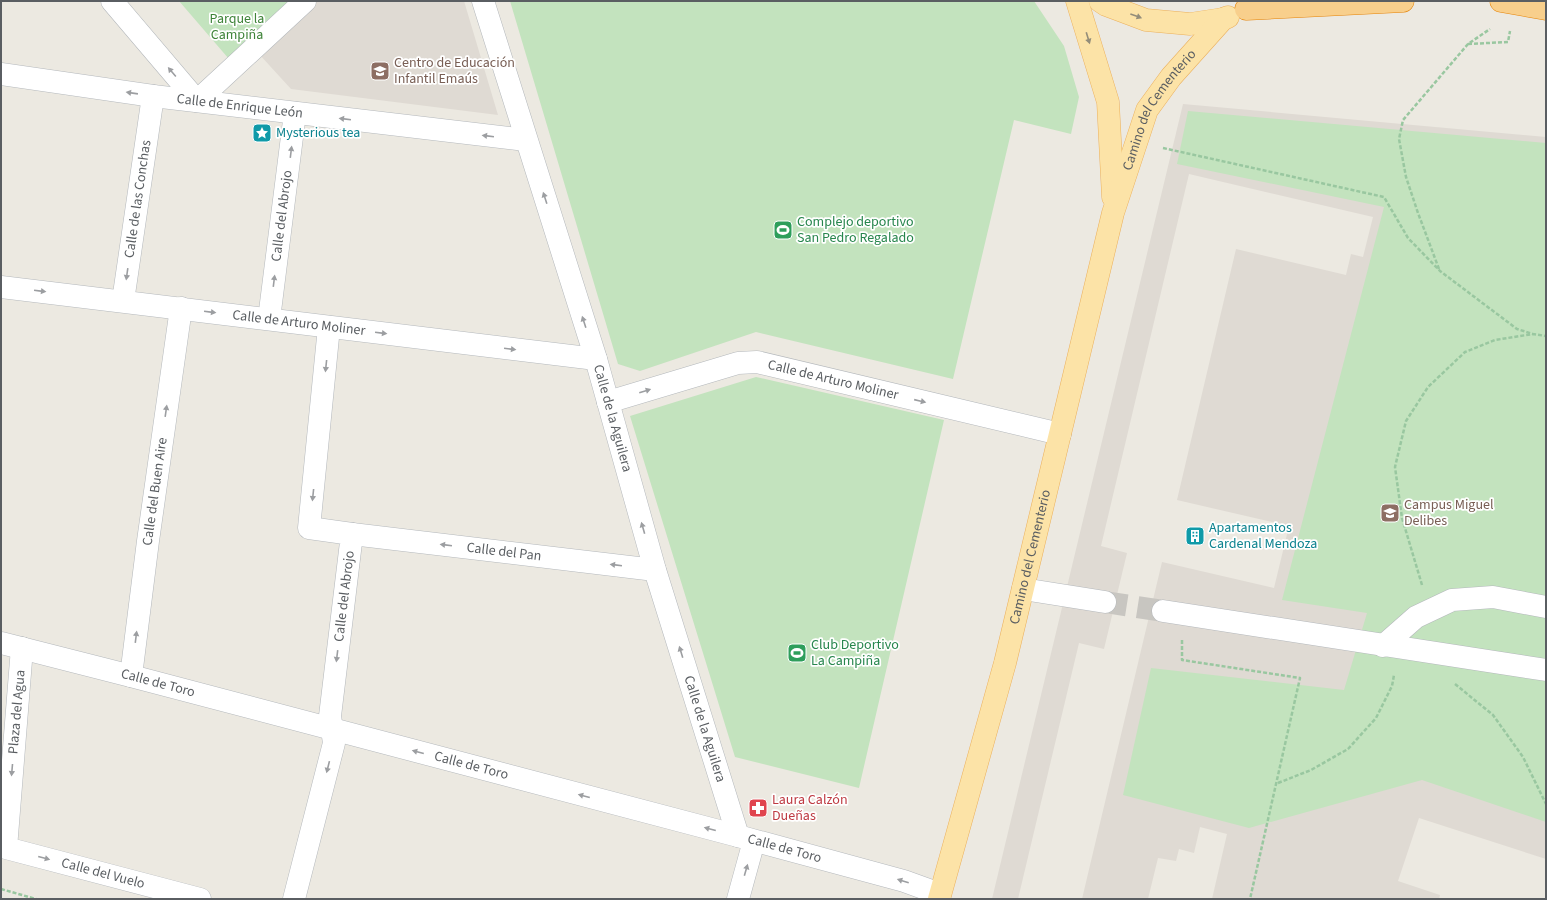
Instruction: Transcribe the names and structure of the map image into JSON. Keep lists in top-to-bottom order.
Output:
{
  "streets": {
    "main road": ["Camino del Cementerio"],
    "street": [
      "Calle de Enrique León",
      "Calle de las Conchas",
      "Calle del Abrojo",
      "Calle de Arturo Moliner",
      "Calle de la Aguilera",
      "Calle del Buen Aire",
      "Calle del Pan",
      "Calle de Toro",
      "Plaza del Agua",
      "Calle del Vuelo"
    ]
  },
  "crossings": [
    ["Calle de Enrique León", "Calle de las Conchas"],
    ["Calle de Enrique León", "Calle del Abrojo"],
    ["Calle de Enrique León", "Calle de la Aguilera"],
    ["Camino del Cementerio", "Calle de Arturo Moliner"],
    ["Camino del Cementerio", "Calle de Toro"],
    ["Calle de las Conchas", "Calle de Arturo Moliner"],
    ["Calle del Abrojo", "Calle de Arturo Moliner"],
    ["Calle del Abrojo", "Calle del Pan"],
    ["Calle del Abrojo", "Calle de Toro"],
    ["Calle de Arturo Moliner", "Calle de la Aguilera"],
    ["Calle de Arturo Moliner", "Calle del Buen Aire"],
    ["Calle de la Aguilera", "Calle del Pan"],
    ["Calle de la Aguilera", "Calle de Toro"],
    ["Calle del Buen Aire", "Calle de Toro"],
    ["Calle de Toro", "Plaza del Agua"],
    ["Plaza del Agua", "Calle del Vuelo"]
  ],
  "one_way": [
    "Calle de Enrique León",
    "Calle de las Conchas",
    "Calle de Arturo Moliner",
    "Calle de la Aguilera",
    "Calle del Buen Aire",
    "Calle del Pan",
    "Calle de Toro",
    "Plaza del Agua",
    "Calle del Vuelo"
  ],
  "parks": ["Parque la Campiña"],
  "places": {
    "school or university": ["Centro de Educación Infantil Emaús", "Campus Miguel Delibes"],
    "place": ["Mysterious tea"],
    "sports": ["Complejo deportivo San Pedro Regalado", "Club Deportivo La Campiña"],
    "building": ["Apartamentos Cardenal Mendoza"],
    "pharmacy": ["Laura Calzón Dueñas"]
  }
}
